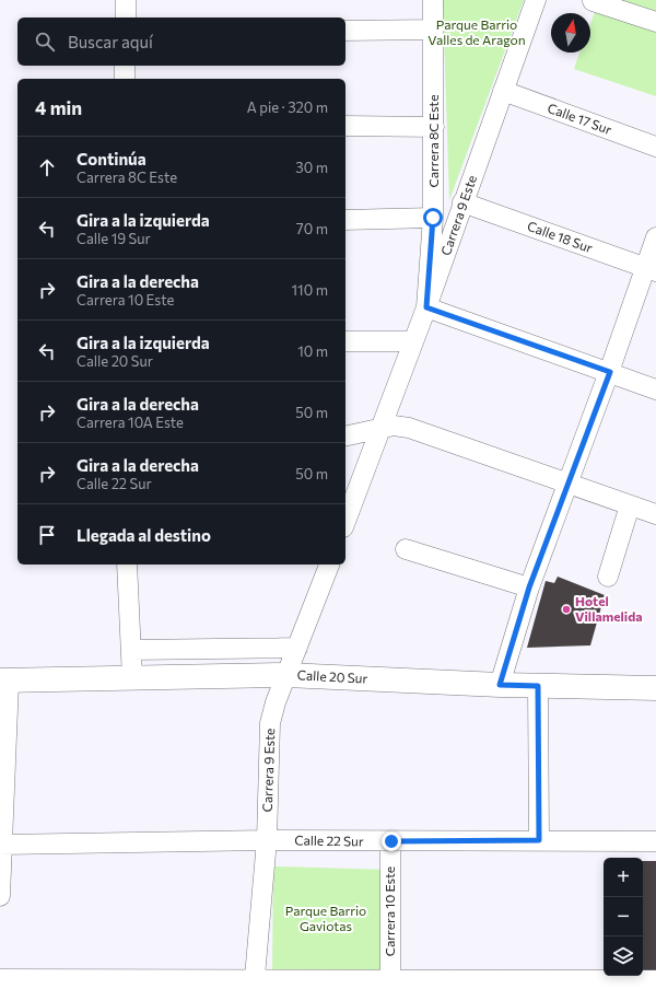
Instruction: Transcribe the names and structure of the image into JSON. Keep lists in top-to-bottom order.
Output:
{
  "streets": {
    "street": [
      "Calle 17 Sur",
      "Carrera 8C Este",
      "Carrera 9 Este",
      "Calle 18 Sur",
      "Calle 20 Sur",
      "Calle 22 Sur",
      "Carrera 10 Este"
    ]
  },
  "crossings": [
    ["Calle 17 Sur", "Carrera 9 Este"],
    ["Carrera 8C Este", "Carrera 9 Este"],
    ["Carrera 9 Este", "Calle 18 Sur"],
    ["Carrera 9 Este", "Calle 20 Sur"],
    ["Carrera 9 Este", "Calle 22 Sur"],
    ["Calle 22 Sur", "Carrera 10 Este"]
  ],
  "parks": ["Parque Barrio Valles de Aragon", "Parque Barrio Gaviotas"],
  "places": ["Hotel Villamelida"],
  "north": "top",
  "page": {
    "search": "Buscar aquí",
    "heading": ["4 min", "A pie · 320 m"],
    "list": [
      ["Continúa", "Carrera 8C Este", "30 m"],
      ["Gira a la izquierda", "Calle 19 Sur", "70 m"],
      ["Gira a la derecha", "Carrera 10 Este", "110 m"],
      ["Gira a la izquierda", "Calle 20 Sur", "10 m"],
      ["Gira a la derecha", "Carrera 10A Este", "50 m"],
      ["Gira a la derecha", "Calle 22 Sur", "50 m"],
      "Llegada al destino"
    ],
    "map_buttons": ["+", "−"]
  }
}
